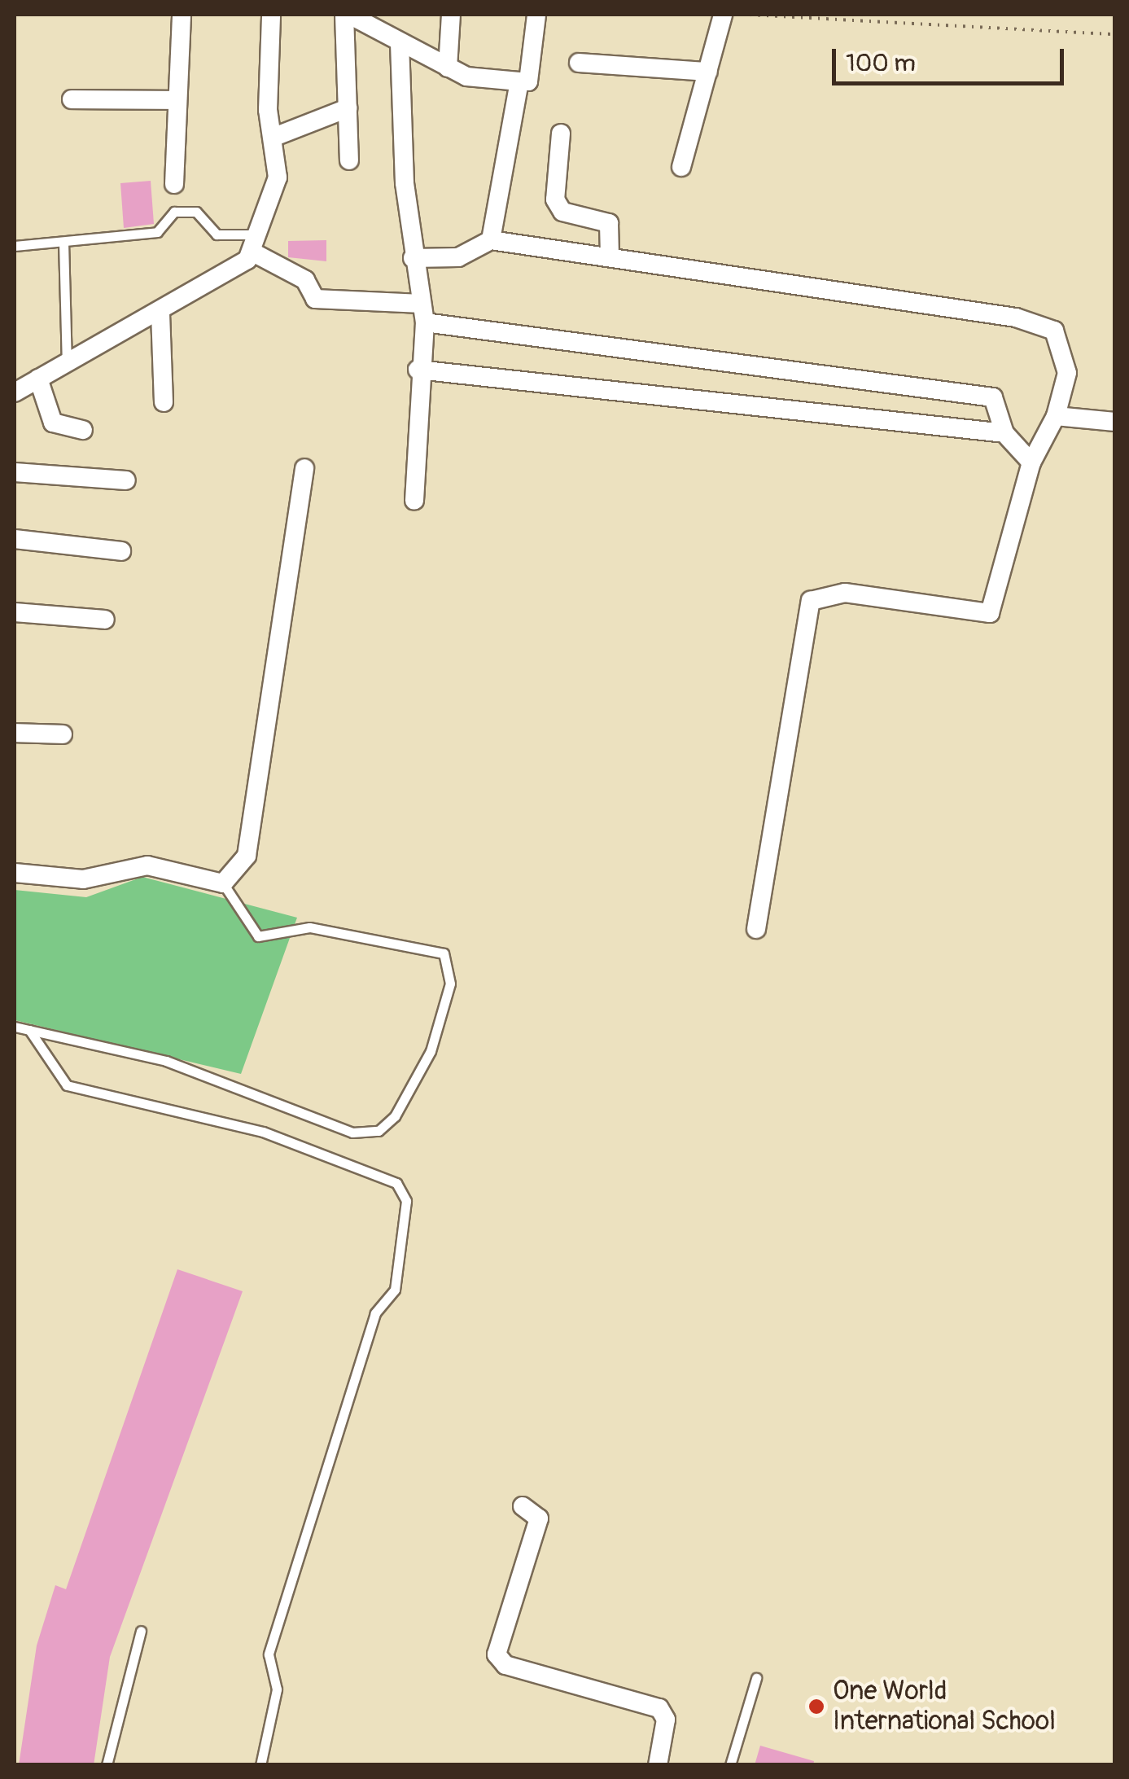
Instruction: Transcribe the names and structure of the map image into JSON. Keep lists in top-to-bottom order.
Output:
{
  "places": ["One World International School"],
  "scale_bar": "100 m"
}
